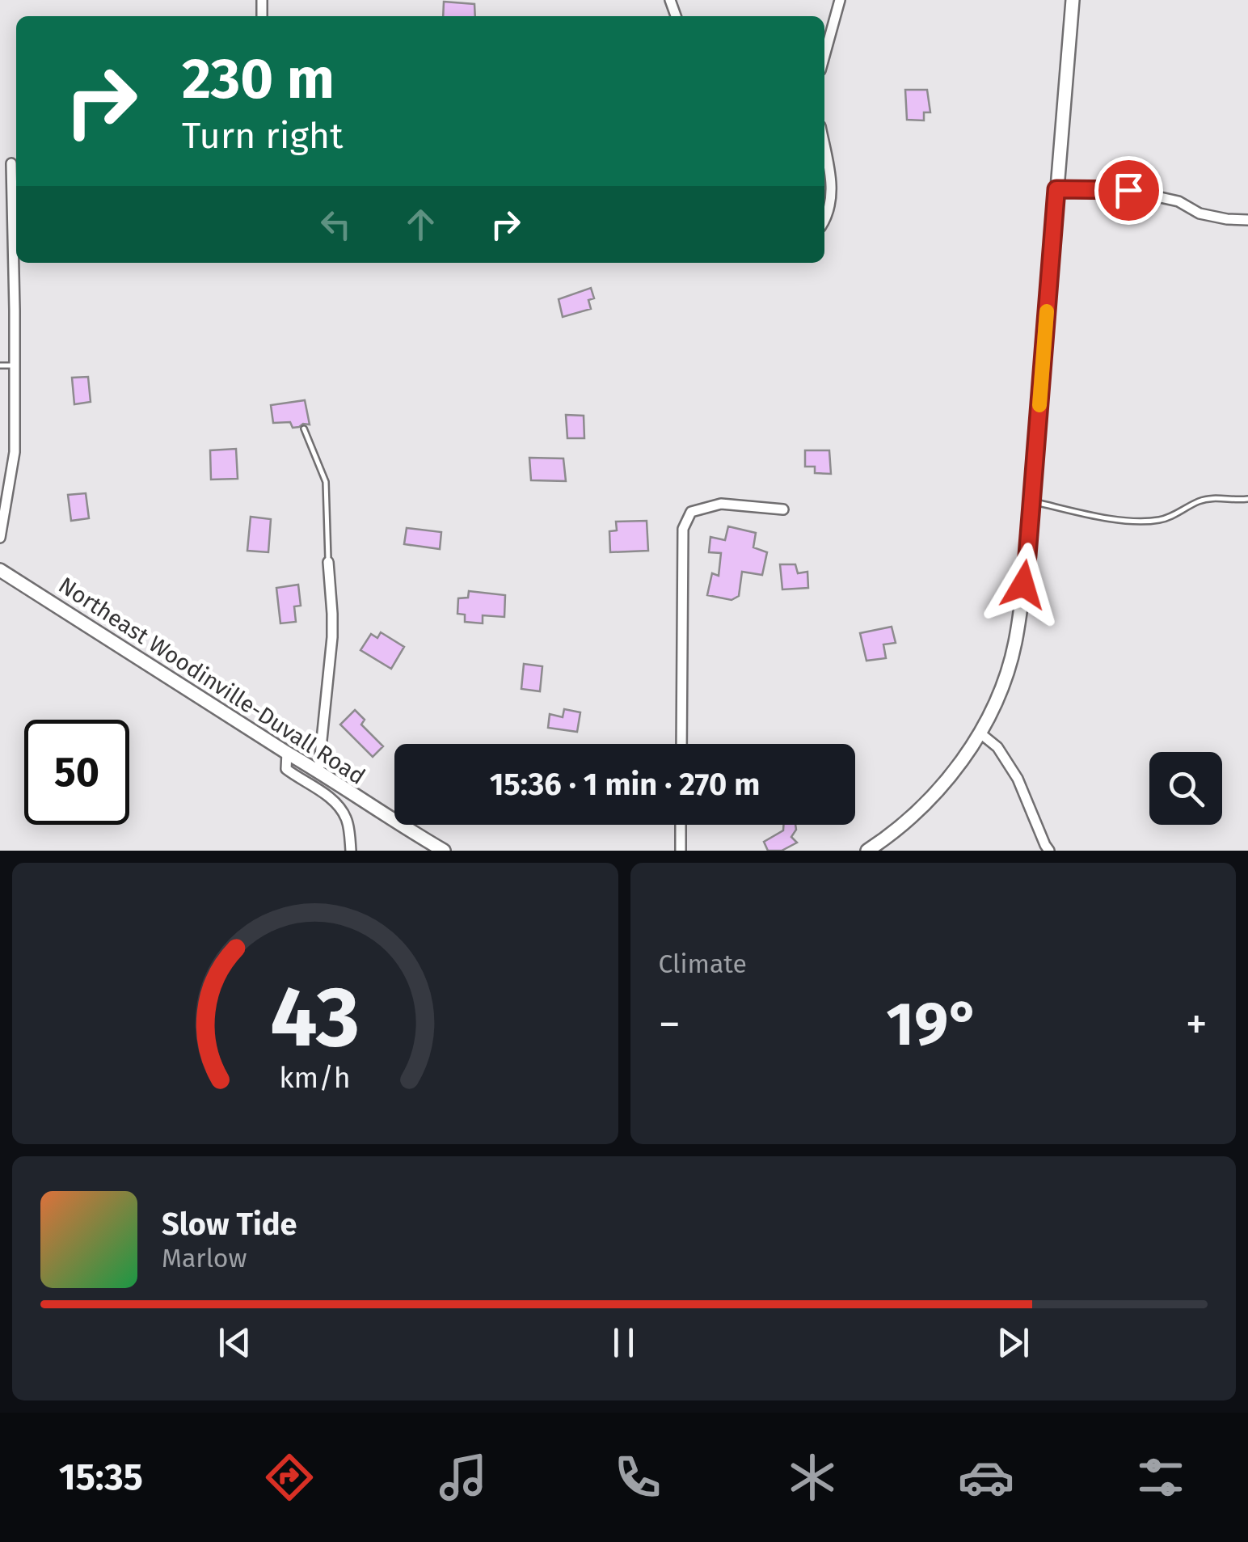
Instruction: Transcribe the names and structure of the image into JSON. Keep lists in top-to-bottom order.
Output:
{
  "streets": {
    "main road": ["Northeast Woodinville-Duvall Road"]
  },
  "page": {
    "turn": ["230 m", "Turn right"],
    "limit": "50",
    "trip": "15:36 · 1 min · 270 m",
    "tile": "Climate",
    "heat": ["−", "19°", "+"],
    "song": ["Slow Tide", "Marlow"],
    "tabs": "15:35",
    "gauge": ["43", "km/h"]
  }
}
